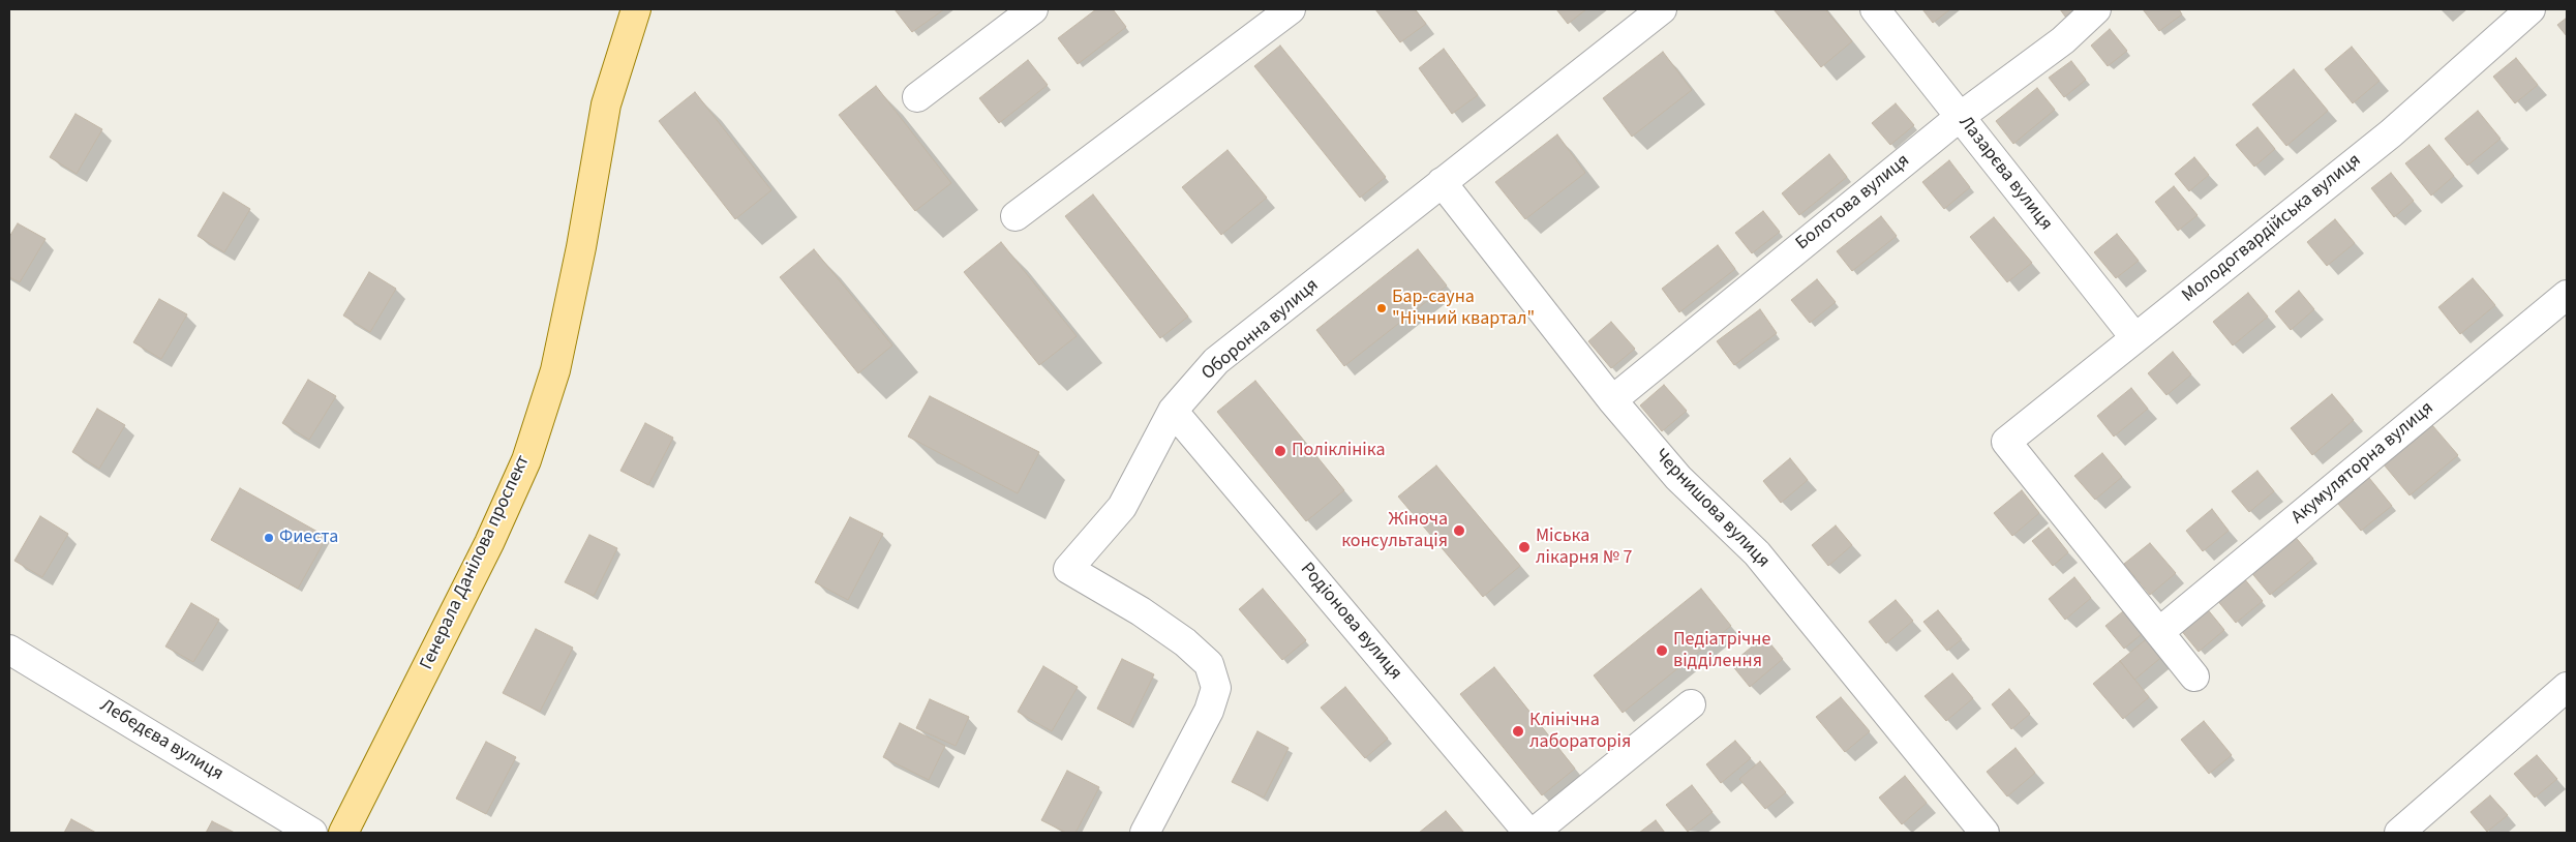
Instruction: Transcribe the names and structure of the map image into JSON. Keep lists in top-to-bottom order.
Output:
{
  "streets": {
    "main road": ["Генерала Данілова проспект"],
    "street": [
      "Лазарєва вулиця",
      "Болотова вулиця",
      "Молодогвардійська вулиця",
      "Оборонна вулиця",
      "Акумуляторна вулиця",
      "Чернишова вулиця",
      "Родіонова вулиця",
      "Лебедєва вулиця"
    ]
  },
  "crossings": [
    ["Лазарєва вулиця", "Болотова вулиця"],
    ["Лазарєва вулиця", "Молодогвардійська вулиця"],
    ["Болотова вулиця", "Чернишова вулиця"],
    ["Молодогвардійська вулиця", "Акумуляторна вулиця"],
    ["Оборонна вулиця", "Чернишова вулиця"],
    ["Оборонна вулиця", "Родіонова вулиця"]
  ],
  "places": [
    "Бар-сауна \"Нічний квартал\"",
    "Поліклініка",
    "Жіноча консультація",
    "Фиеста",
    "Міська лікарня № 7",
    "Педіатрічне відділення",
    "Клінічна лабораторія"
  ]
}
